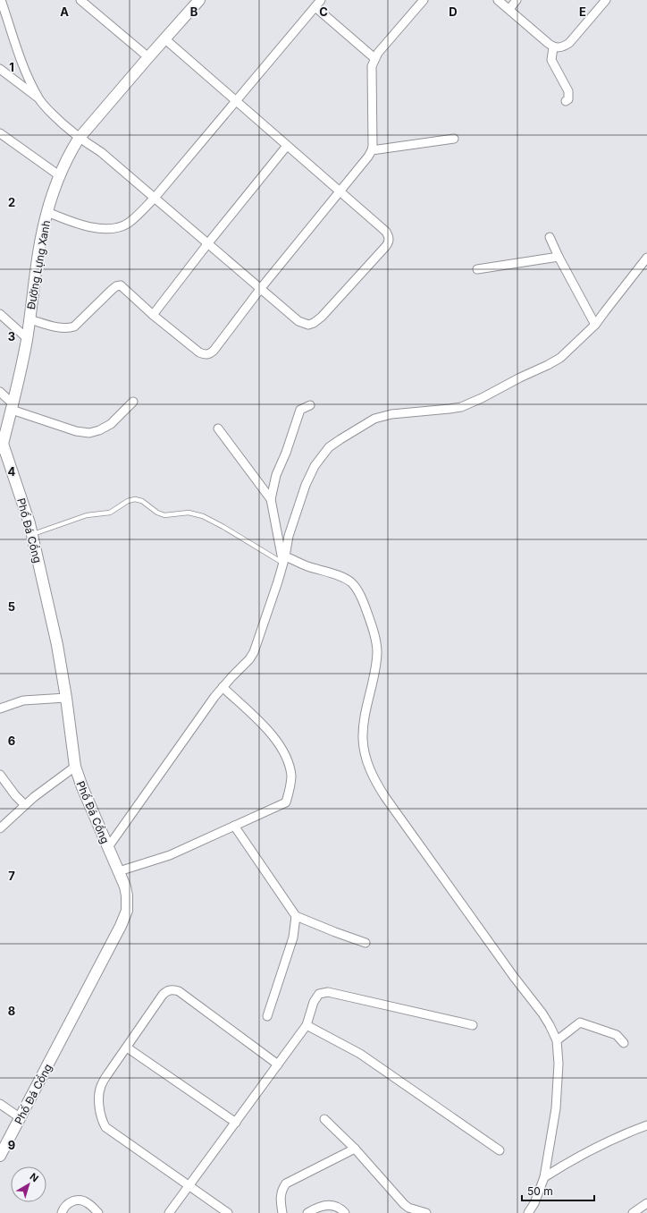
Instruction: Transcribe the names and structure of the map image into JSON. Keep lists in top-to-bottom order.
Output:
{
  "streets": {
    "street": ["Đường Lựng Xanh", "Phố Đá Cổng"]
  },
  "crossings": [
    ["Đường Lựng Xanh", "Phố Đá Cổng"]
  ],
  "scale_bar": "50 m",
  "north": "top right",
  "grid": {
    "columns": [
      "A",
      "B",
      "C",
      "D",
      "E"
    ],
    "rows": [
      "1",
      "2",
      "3",
      "4",
      "5",
      "6",
      "7",
      "8",
      "9"
    ]
  }
}
